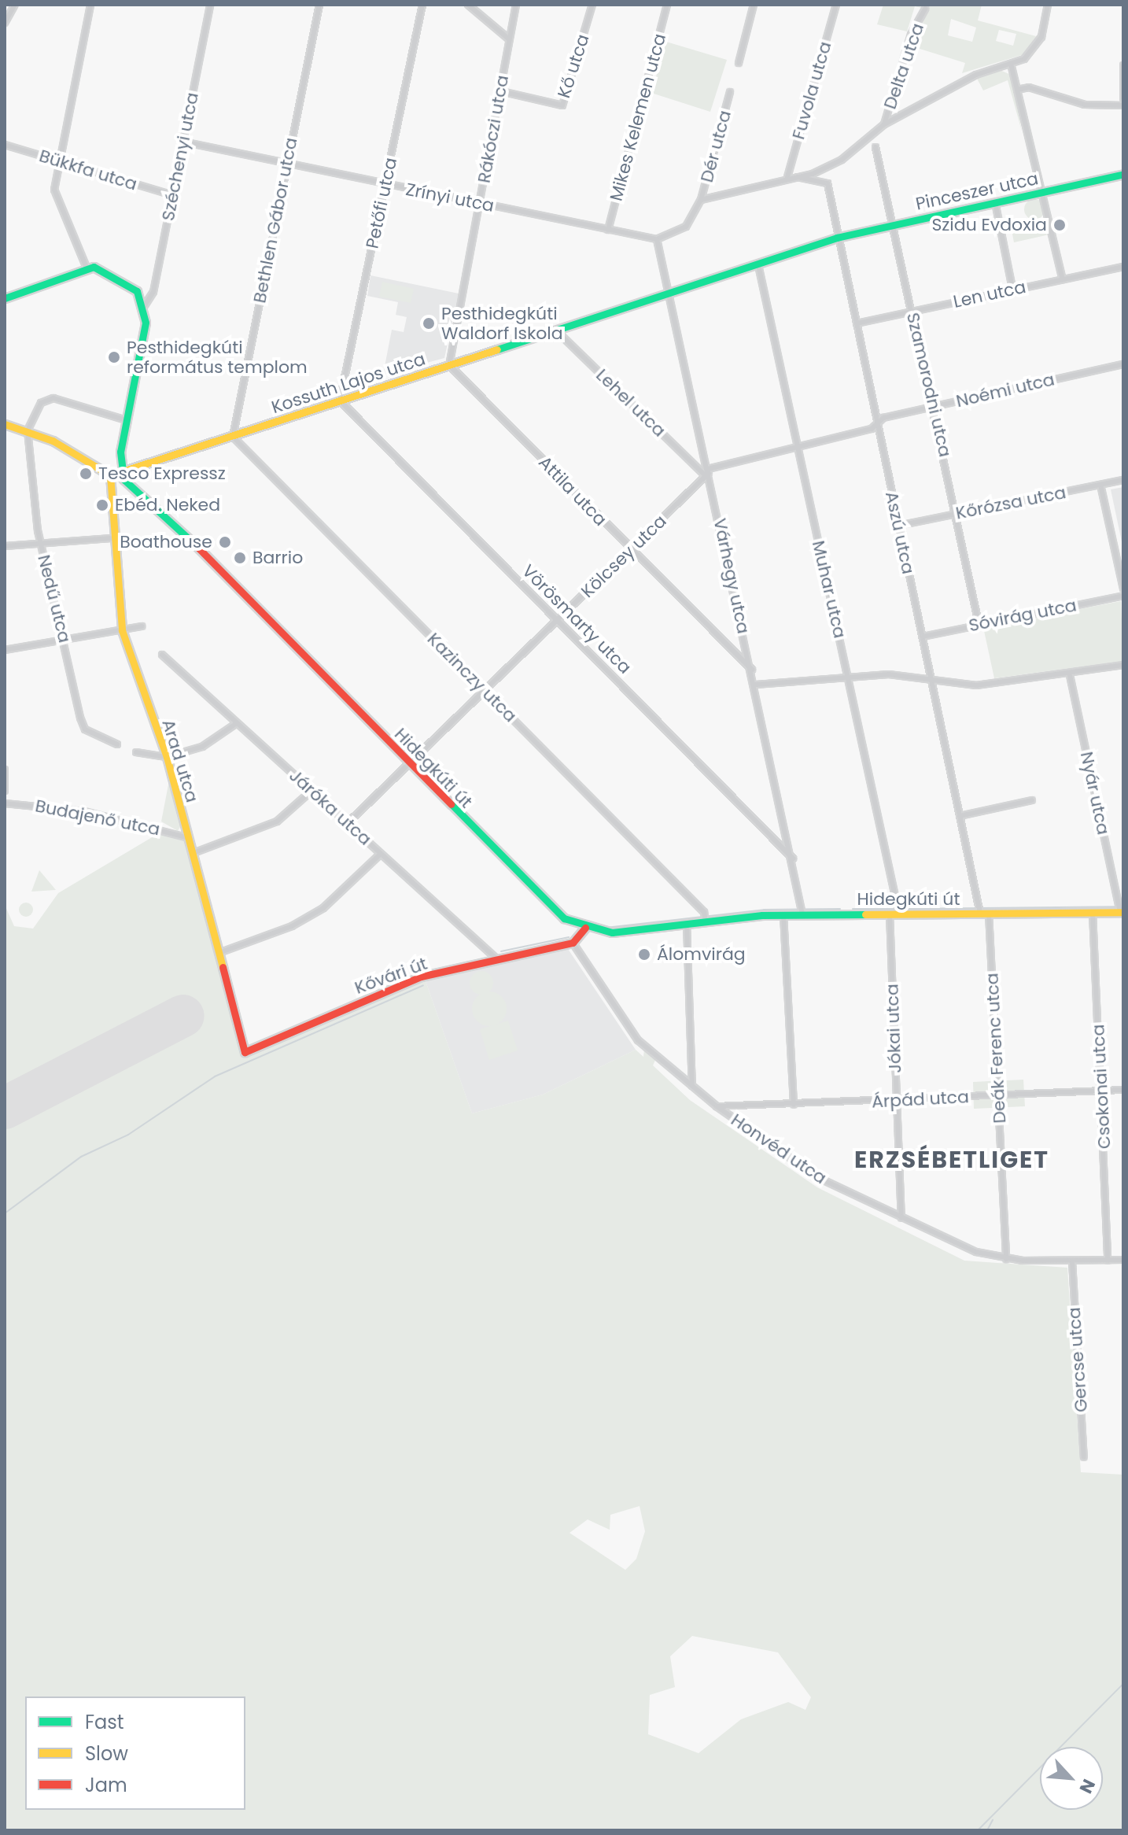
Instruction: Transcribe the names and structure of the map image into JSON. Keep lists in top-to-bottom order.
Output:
{
  "streets": {
    "street": [
      "Kő utca",
      "Delta utca",
      "Fuvola utca",
      "Mikes Kelemen utca",
      "Rákóczi utca",
      "Dér utca",
      "Széchenyi utca",
      "Bükkfa utca",
      "Pinceszer utca",
      "Zrínyi utca",
      "Petőfi utca",
      "Bethlen Gábor utca",
      "Len utca",
      "Kossuth Lajos utca",
      "Szamorodni utca",
      "Noémi utca",
      "Lehel utca",
      "Attila utca",
      "Kőrózsa utca",
      "Aszú utca",
      "Kölcsey utca",
      "Várhegy utca",
      "Muhar utca",
      "Nedű utca",
      "Sóvirág utca",
      "Vörösmarty utca",
      "Kazinczy utca",
      "Arad utca",
      "Hidegkúti út",
      "Nyár utca",
      "Járóka utca",
      "Budajenő utca",
      "Kővári út",
      "Jókai utca",
      "Deák Ferenc utca",
      "Csokonai utca",
      "Árpád utca",
      "Honvéd utca",
      "Gercse utca"
    ]
  },
  "crossings": [
    ["Kő utca", "Rákóczi utca"],
    ["Mikes Kelemen utca", "Zrínyi utca"],
    ["Rákóczi utca", "Zrínyi utca"],
    ["Rákóczi utca", "Kossuth Lajos utca"],
    ["Rákóczi utca", "Attila utca"],
    ["Széchenyi utca", "Bükkfa utca"],
    ["Széchenyi utca", "Zrínyi utca"],
    ["Pinceszer utca", "Kossuth Lajos utca"],
    ["Pinceszer utca", "Szamorodni utca"],
    ["Pinceszer utca", "Aszú utca"],
    ["Zrínyi utca", "Petőfi utca"],
    ["Zrínyi utca", "Bethlen Gábor utca"],
    ["Zrínyi utca", "Várhegy utca"],
    ["Petőfi utca", "Kossuth Lajos utca"],
    ["Petőfi utca", "Vörösmarty utca"],
    ["Bethlen Gábor utca", "Kossuth Lajos utca"],
    ["Bethlen Gábor utca", "Kazinczy utca"],
    ["Len utca", "Szamorodni utca"],
    ["Len utca", "Aszú utca"],
    ["Kossuth Lajos utca", "Lehel utca"],
    ["Kossuth Lajos utca", "Attila utca"],
    ["Kossuth Lajos utca", "Aszú utca"],
    ["Kossuth Lajos utca", "Várhegy utca"],
    ["Kossuth Lajos utca", "Muhar utca"],
    ["Kossuth Lajos utca", "Vörösmarty utca"],
    ["Kossuth Lajos utca", "Kazinczy utca"],
    ["Kossuth Lajos utca", "Arad utca"],
    ["Kossuth Lajos utca", "Hidegkúti út"],
    ["Szamorodni utca", "Noémi utca"],
    ["Szamorodni utca", "Kőrózsa utca"],
    ["Szamorodni utca", "Sóvirág utca"],
    ["Noémi utca", "Lehel utca"],
    ["Noémi utca", "Aszú utca"],
    ["Noémi utca", "Kölcsey utca"],
    ["Noémi utca", "Várhegy utca"],
    ["Noémi utca", "Muhar utca"],
    ["Lehel utca", "Kölcsey utca"],
    ["Lehel utca", "Várhegy utca"],
    ["Attila utca", "Kölcsey utca"],
    ["Attila utca", "Várhegy utca"],
    ["Kőrózsa utca", "Aszú utca"],
    ["Aszú utca", "Sóvirág utca"],
    ["Aszú utca", "Hidegkúti út"],
    ["Kölcsey utca", "Várhegy utca"],
    ["Kölcsey utca", "Vörösmarty utca"],
    ["Kölcsey utca", "Kazinczy utca"],
    ["Kölcsey utca", "Hidegkúti út"],
    ["Kölcsey utca", "Járóka utca"],
    ["Várhegy utca", "Vörösmarty utca"],
    ["Várhegy utca", "Hidegkúti út"],
    ["Muhar utca", "Hidegkúti út"],
    ["Kazinczy utca", "Hidegkúti út"],
    ["Arad utca", "Budajenő utca"],
    ["Arad utca", "Kővári út"],
    ["Hidegkúti út", "Nyár utca"],
    ["Hidegkúti út", "Jókai utca"],
    ["Hidegkúti út", "Deák Ferenc utca"],
    ["Hidegkúti út", "Csokonai utca"],
    ["Járóka utca", "Kővári út"],
    ["Kővári út", "Honvéd utca"],
    ["Jókai utca", "Árpád utca"],
    ["Jókai utca", "Honvéd utca"],
    ["Deák Ferenc utca", "Árpád utca"],
    ["Deák Ferenc utca", "Honvéd utca"],
    ["Csokonai utca", "Árpád utca"],
    ["Csokonai utca", "Honvéd utca"],
    ["Árpád utca", "Honvéd utca"],
    ["Honvéd utca", "Gercse utca"]
  ],
  "districts": ["ERZSÉBETLIGET"],
  "places": [
    "Szidu Evdoxia",
    "Pesthidegkúti Waldorf Iskola",
    "Pesthidegkúti református templom",
    "Tesco Expressz",
    "Ebéd. Neked",
    "Boathouse",
    "Barrio",
    "Álomvirág"
  ],
  "legend": ["Fast", "Slow", "Jam"],
  "north": "bottom right"
}
